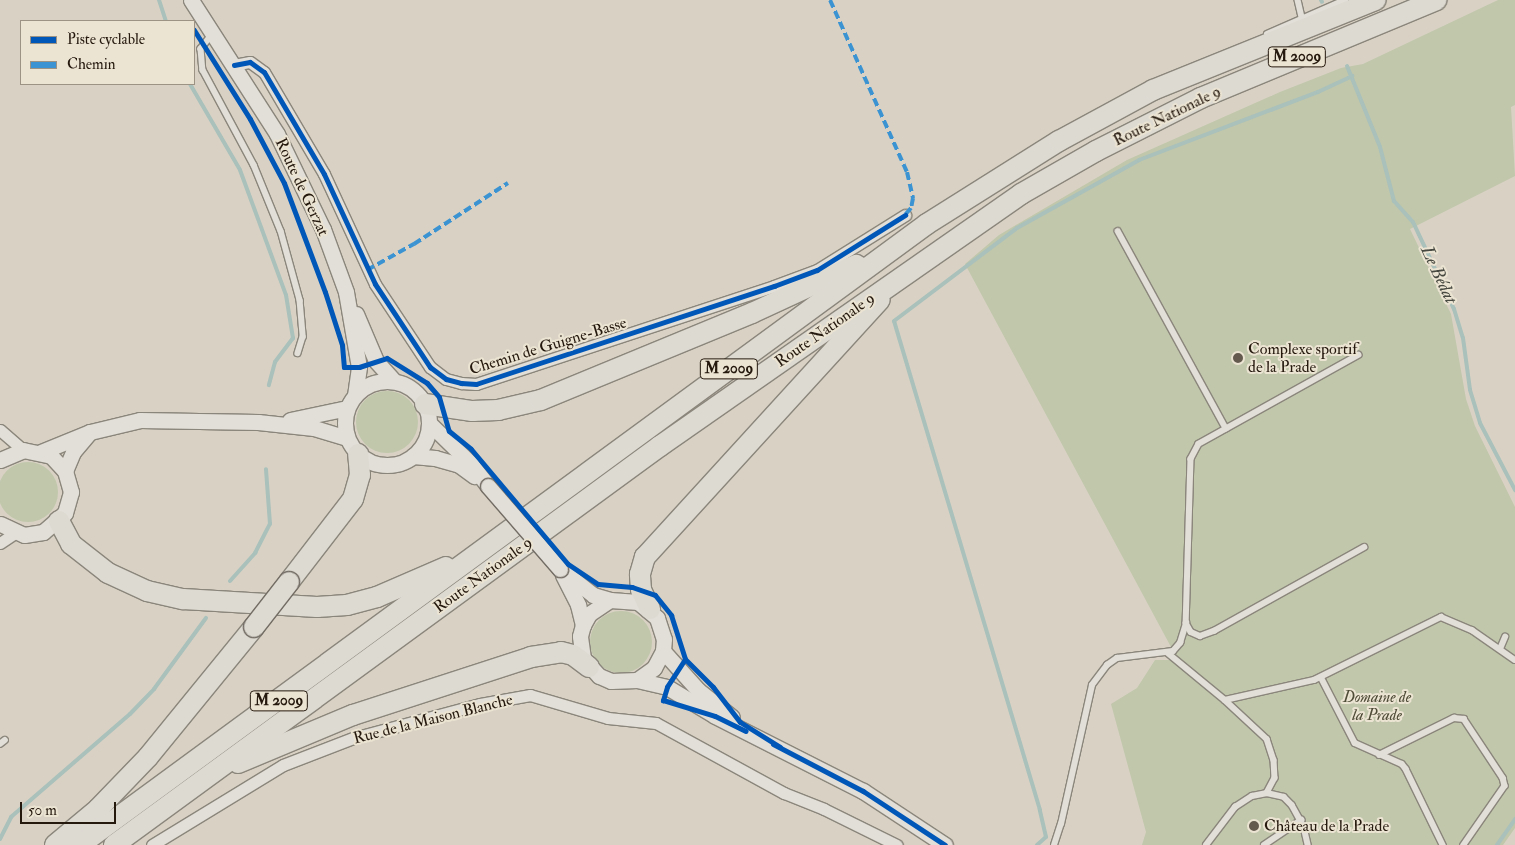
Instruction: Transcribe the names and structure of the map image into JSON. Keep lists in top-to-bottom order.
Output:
{
  "streets": {
    "highway": ["M 2009", "Route Nationale 9"],
    "main road": ["Route de Gerzat"],
    "street": ["Chemin de Guigne-Basse", "Rue de la Maison Blanche"]
  },
  "crossings": [
    ["Route de Gerzat", "Chemin de Guigne-Basse"]
  ],
  "water": ["Le Bédat"],
  "parks": ["Domaine de la Prade"],
  "places": ["Complexe sportif de la Prade", "Château de la Prade"],
  "legend": ["Piste cyclable", "Chemin"],
  "scale_bar": "50 m"
}
